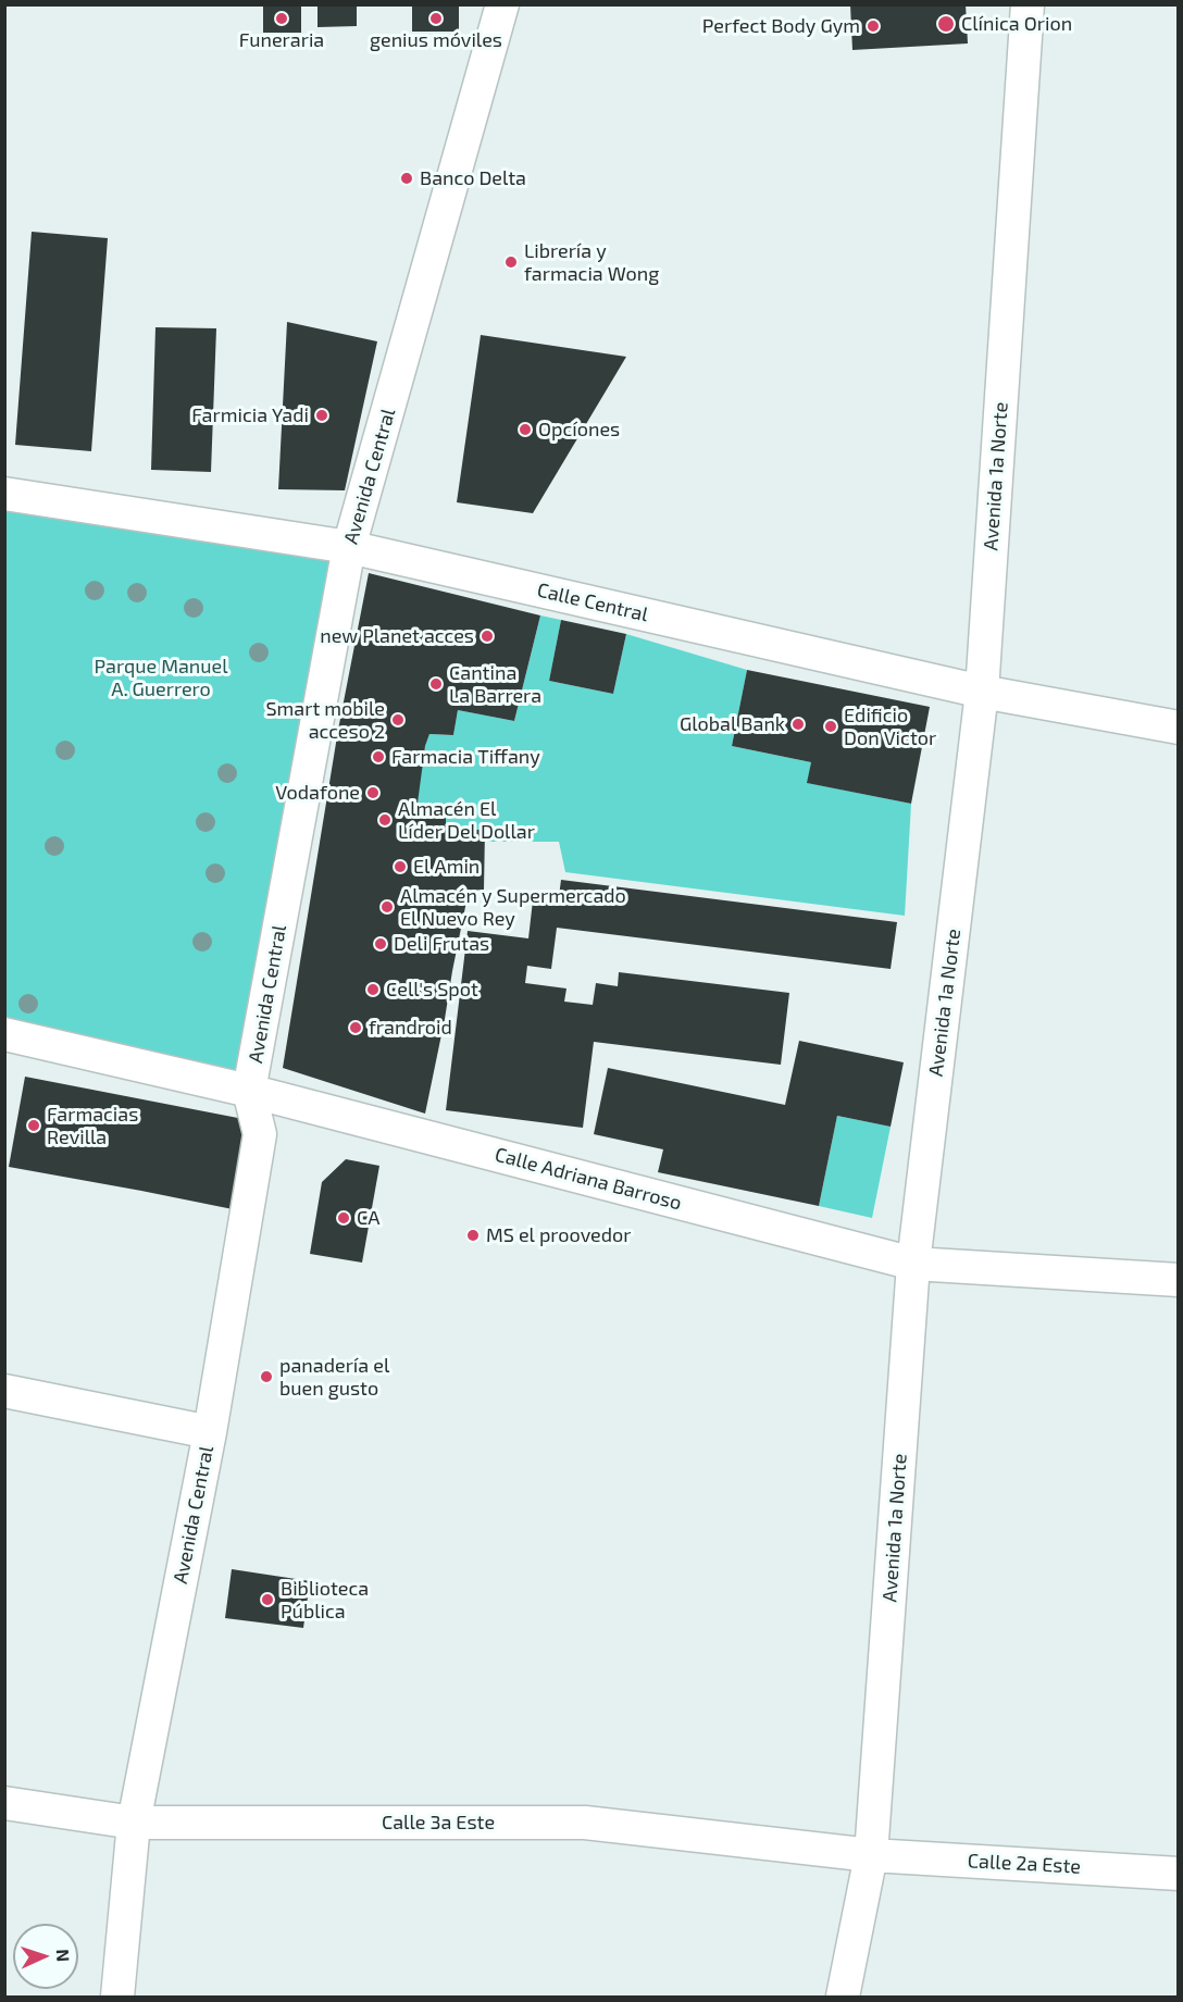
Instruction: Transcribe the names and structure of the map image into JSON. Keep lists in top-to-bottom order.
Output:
{
  "streets": {
    "street": [
      "Avenida Central",
      "Avenida 1a Norte",
      "Calle Central",
      "Calle Adriana Barroso",
      "Calle 3a Este",
      "Calle 2a Este"
    ]
  },
  "crossings": [
    ["Avenida Central", "Calle Central"],
    ["Avenida Central", "Calle Adriana Barroso"],
    ["Avenida Central", "Calle 3a Este"],
    ["Avenida 1a Norte", "Calle Central"],
    ["Avenida 1a Norte", "Calle Adriana Barroso"],
    ["Avenida 1a Norte", "Calle 3a Este"],
    ["Avenida 1a Norte", "Calle 2a Este"],
    ["Calle 3a Este", "Calle 2a Este"]
  ],
  "parks": ["Parque Manuel A. Guerrero"],
  "places": [
    "Funeraria",
    "genius móviles",
    "Clínica Orion",
    "Perfect Body Gym",
    "Banco Delta",
    "Librería y farmacia Wong",
    "Farmicia Yadi",
    "Opcíones",
    "new Planet acces",
    "Cantina La Barrera",
    "Smart mobile acceso 2",
    "Global Bank",
    "Edificio Don Victor",
    "Farmacia Tiffany",
    "Vodafone",
    "Almacén El Líder Del Dollar",
    "El Amin",
    "Almacén y Supermercado El Nuevo Rey",
    "Deli Frutas",
    "Cell's Spot",
    "frandroid",
    "Farmacias Revilla",
    "CA",
    "MS el proovedor",
    "panadería el buen gusto",
    "Biblioteca Pública"
  ],
  "north": "right"
}
